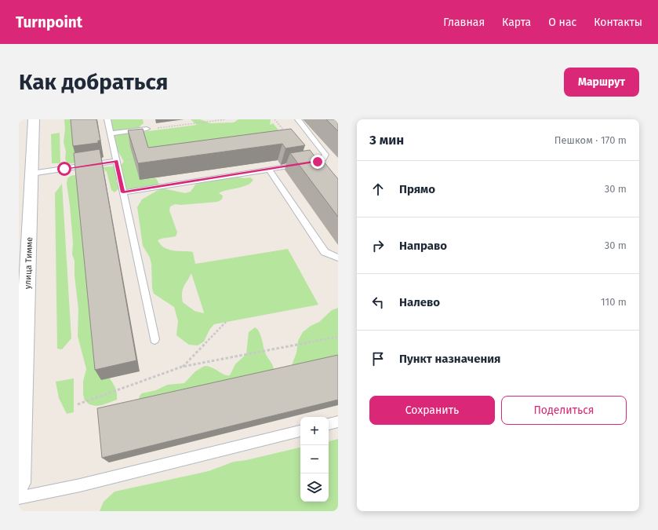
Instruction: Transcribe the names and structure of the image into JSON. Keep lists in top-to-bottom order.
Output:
{
  "streets": {
    "main road": ["улица Тимме"]
  },
  "page": {
    "header": "Turnpoint",
    "nav": [
      "Главная",
      "Карта",
      "О нас",
      "Контакты"
    ],
    "buttons": [
      "Маршрут",
      ["Сохранить", "Поделиться"]
    ],
    "title": "Как добраться",
    "heading": ["3 мин", "Пешком · 170 m"],
    "list": [
      ["Прямо", "30 m"],
      ["Направо", "30 m"],
      ["Налево", "110 m"],
      "Пункт назначения"
    ],
    "map_buttons": ["+", "−"]
  }
}
